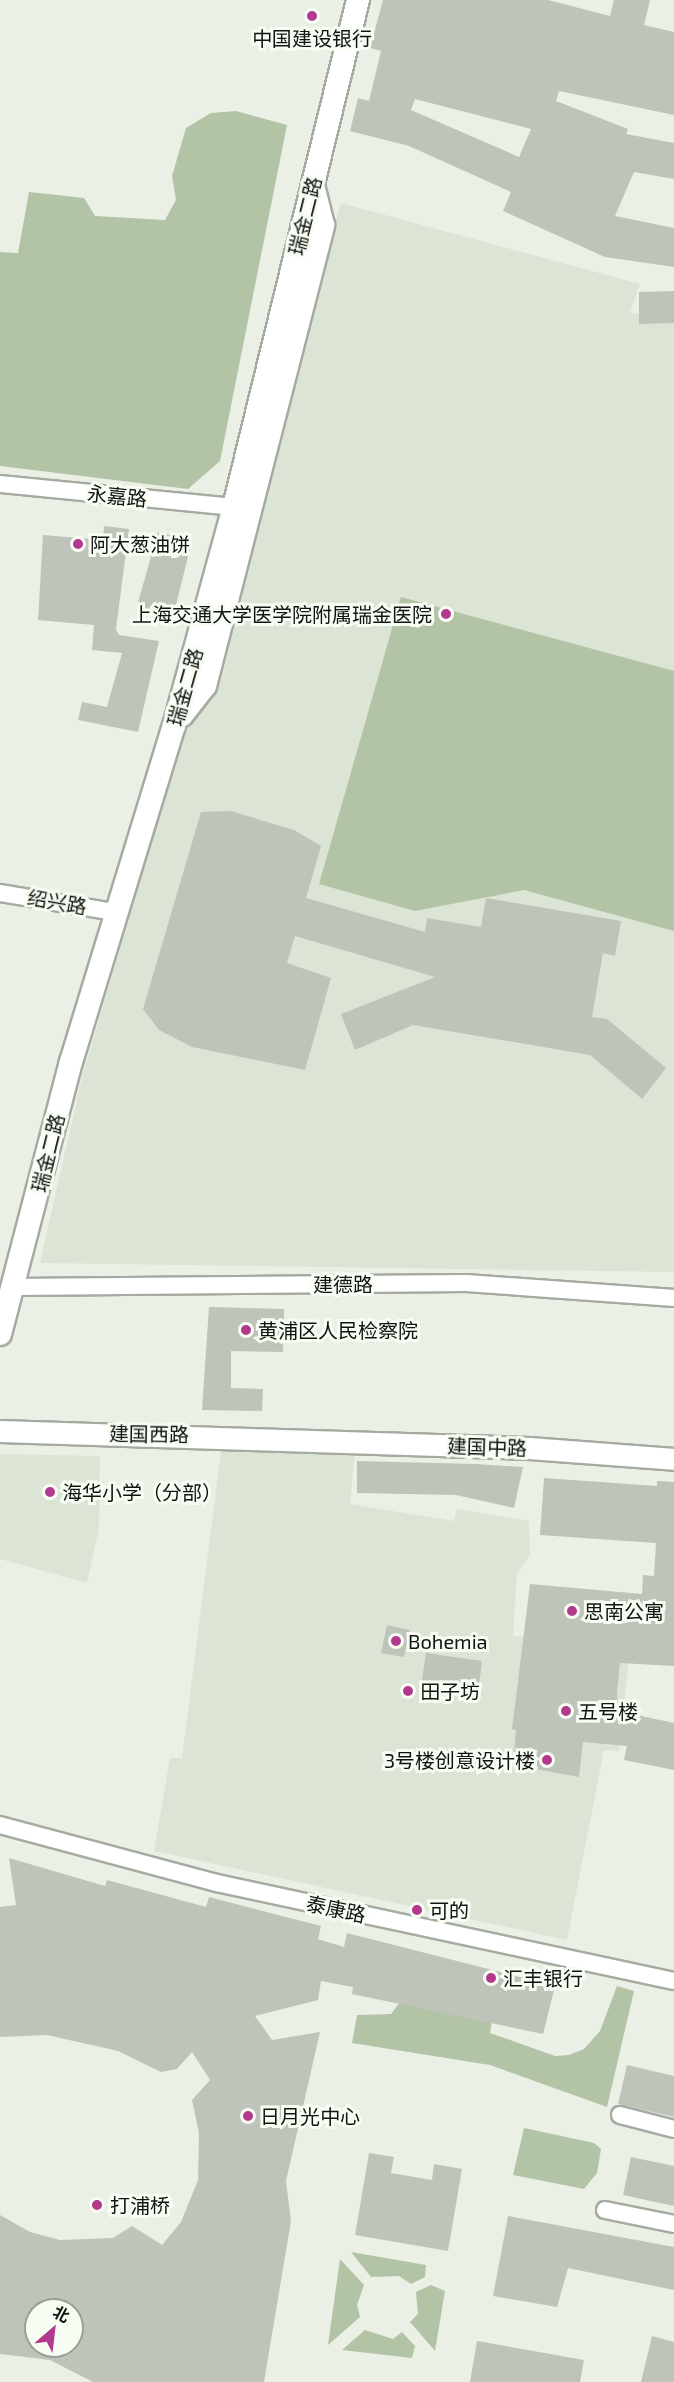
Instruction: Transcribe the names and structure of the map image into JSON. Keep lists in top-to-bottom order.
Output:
{
  "streets": {
    "main road": ["瑞金二路"],
    "street": [
      "永嘉路",
      "绍兴路",
      "建德路",
      "建国西路",
      "建国中路",
      "泰康路"
    ]
  },
  "crossings": [
    ["瑞金二路", "永嘉路"],
    ["瑞金二路", "绍兴路"],
    ["瑞金二路", "建德路"],
    ["建国西路", "建国中路"]
  ],
  "places": [
    "中国建设银行",
    "阿大葱油饼",
    "上海交通大学医学院附属瑞金医院",
    "黄浦区人民检察院",
    "海华小学（分部）",
    "思南公寓",
    "Bohemia",
    "田子坊",
    "五号楼",
    "3号楼创意设计楼",
    "可的",
    "汇丰银行",
    "日月光中心",
    "打浦桥"
  ],
  "north": "top right"
}
